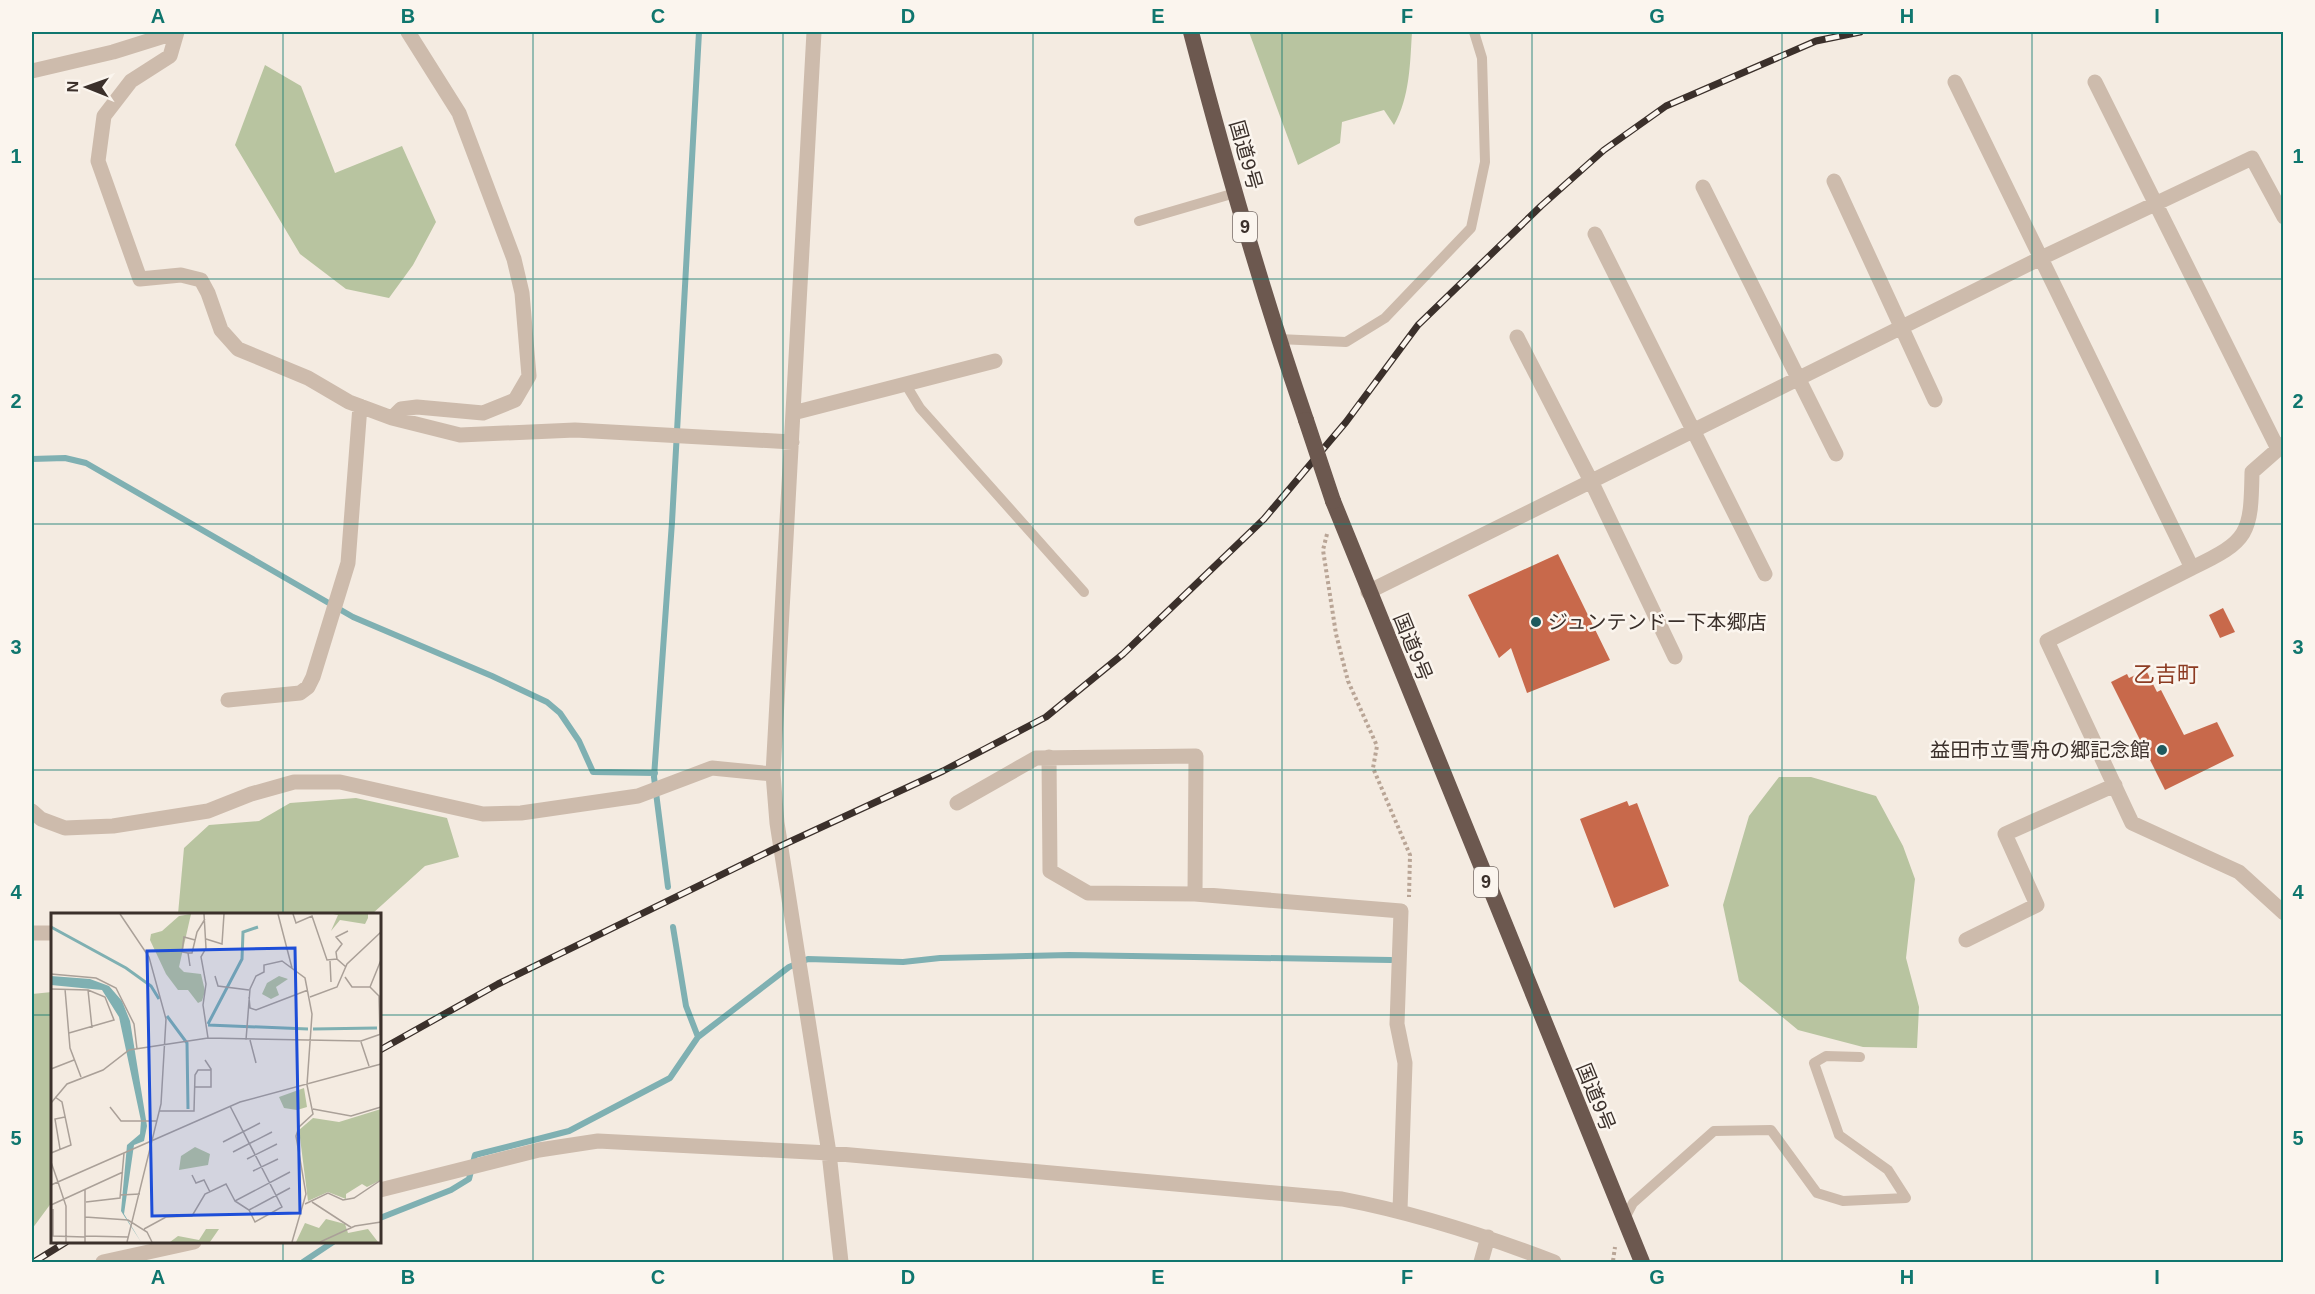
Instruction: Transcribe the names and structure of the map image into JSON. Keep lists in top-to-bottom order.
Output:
{
  "streets": {
    "highway": ["国道9号", "9"]
  },
  "districts": ["乙吉町"],
  "places": ["ジュンテンドー下本郷店", "益田市立雪舟の郷記念館"],
  "north": "left",
  "grid": {
    "columns": [
      "A",
      "B",
      "C",
      "D",
      "E",
      "F",
      "G",
      "H",
      "I"
    ],
    "rows": [
      "1",
      "2",
      "3",
      "4",
      "5"
    ]
  }
}
